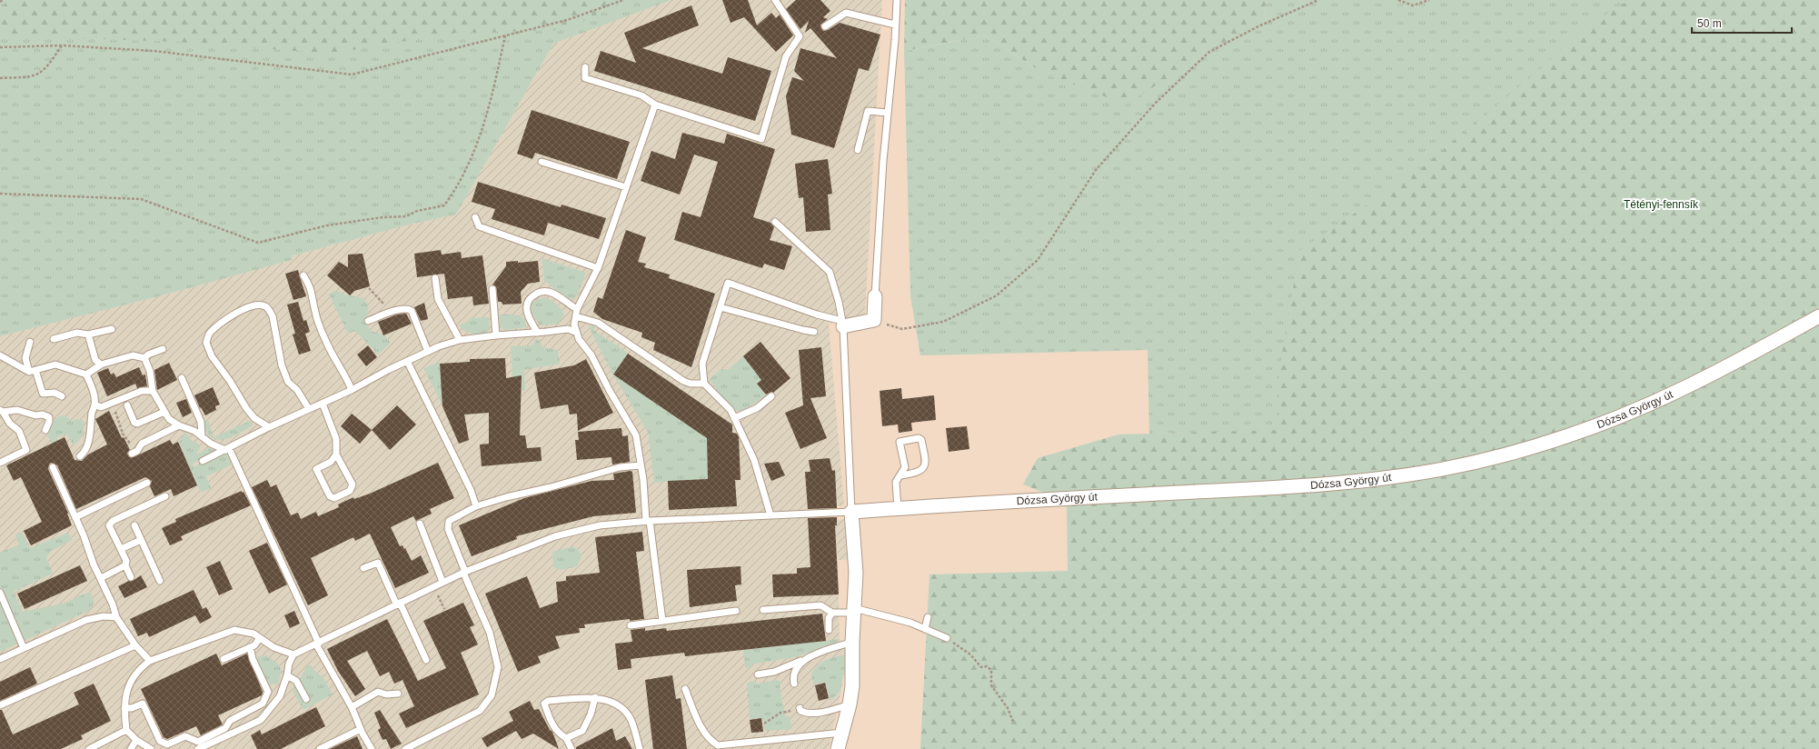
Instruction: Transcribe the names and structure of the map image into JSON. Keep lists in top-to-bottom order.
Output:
{
  "streets": {
    "street": ["Dózsa György út"]
  },
  "parks": ["Tétényi-fennsík"],
  "scale_bar": "50 m"
}
